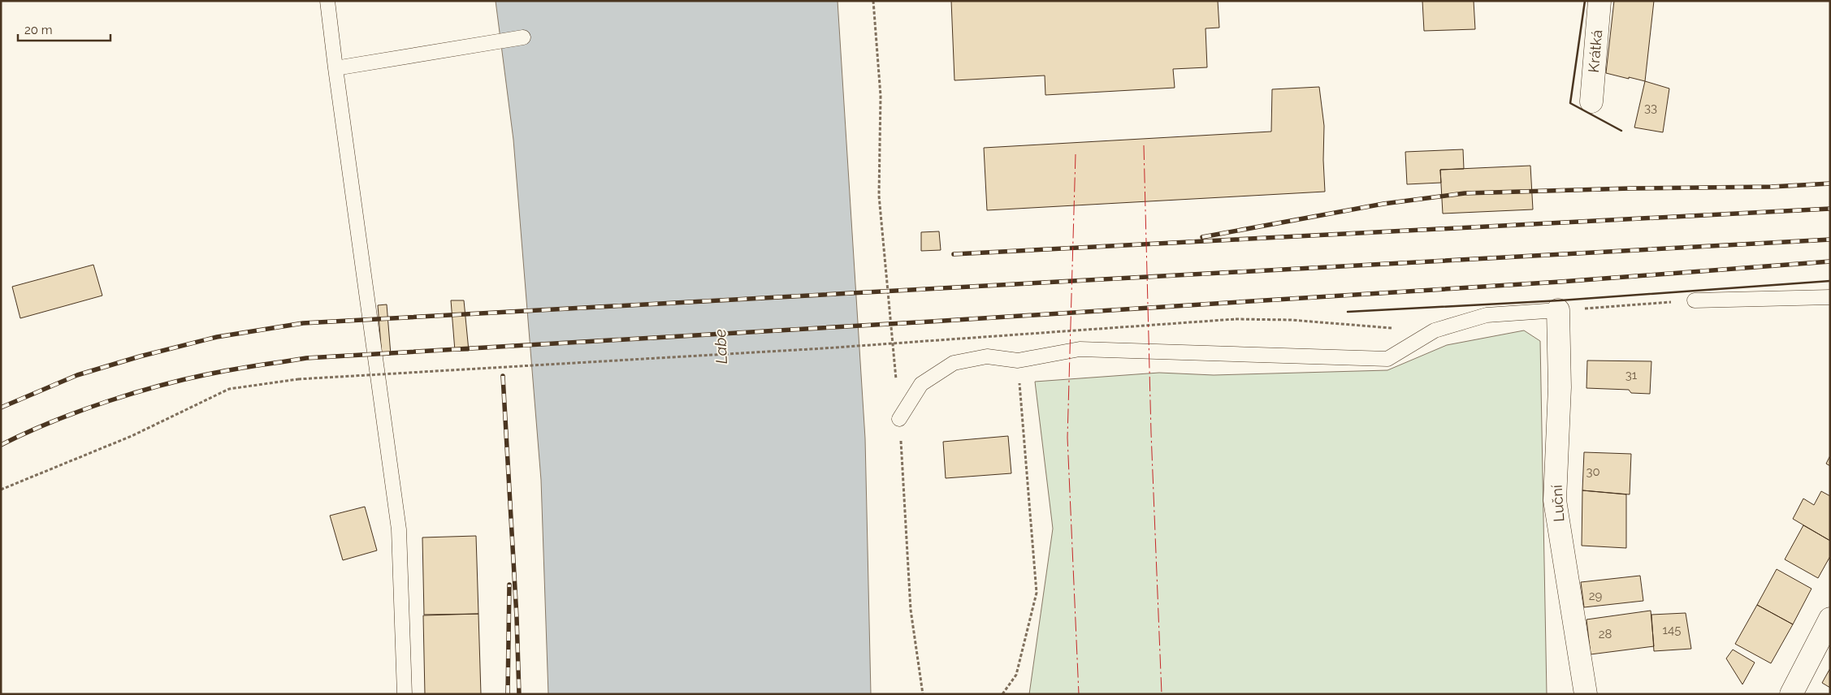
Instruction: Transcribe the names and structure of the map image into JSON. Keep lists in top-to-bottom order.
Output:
{
  "streets": {
    "street": ["Krátká", "Luční"]
  },
  "water": ["Labe"],
  "house_numbers": [
    "33",
    "31",
    "30",
    "29",
    "145",
    "28"
  ],
  "scale_bar": "20 m"
}
